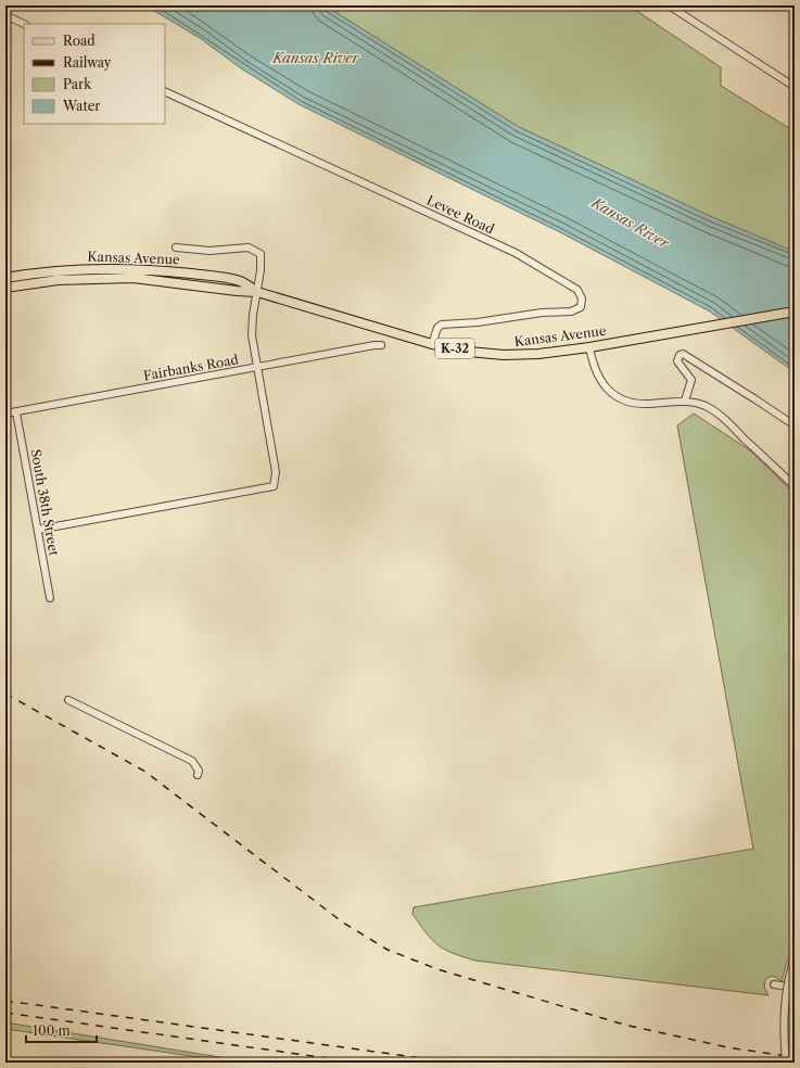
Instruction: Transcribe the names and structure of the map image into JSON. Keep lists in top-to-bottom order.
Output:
{
  "streets": {
    "main road": ["Kansas Avenue", "K-32"],
    "street": ["Levee Road", "Fairbanks Road", "South 38th Street"]
  },
  "crossings": [
    ["Levee Road", "Kansas Avenue"],
    ["Fairbanks Road", "South 38th Street"]
  ],
  "water": ["Kansas River"],
  "legend": [
    "Road",
    "Railway",
    "Park",
    "Water"
  ],
  "scale_bar": "100 m"
}
